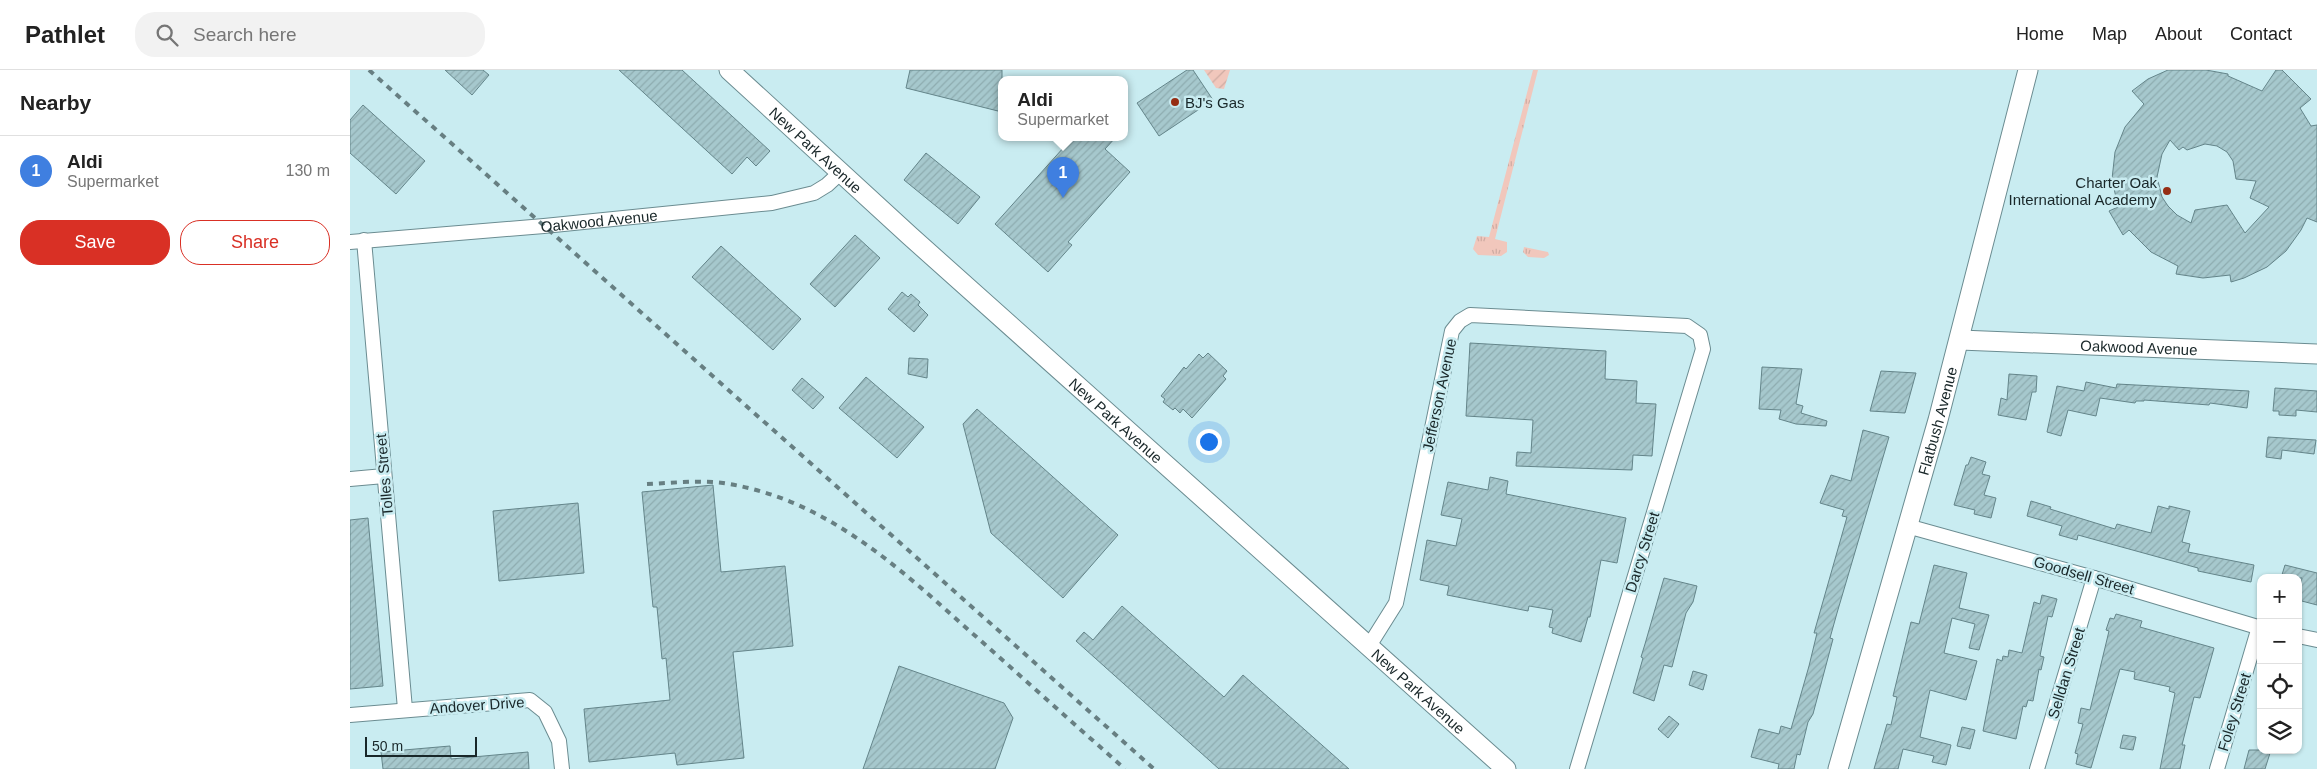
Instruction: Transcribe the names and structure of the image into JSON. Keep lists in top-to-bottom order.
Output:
{
  "streets": {
    "street": [
      "New Park Avenue",
      "Oakwood Avenue",
      "Jefferson Avenue",
      "Flatbush Avenue",
      "Tolles Street",
      "Darcy Street",
      "Goodsell Street",
      "Selldan Street",
      "Andover Drive",
      "Foley Street"
    ]
  },
  "crossings": [
    ["New Park Avenue", "Oakwood Avenue"],
    ["New Park Avenue", "Jefferson Avenue"],
    ["Oakwood Avenue", "Flatbush Avenue"],
    ["Oakwood Avenue", "Tolles Street"],
    ["Jefferson Avenue", "Darcy Street"],
    ["Flatbush Avenue", "Goodsell Street"],
    ["Tolles Street", "Andover Drive"],
    ["Goodsell Street", "Selldan Street"]
  ],
  "places": ["BJ's Gas", "Charter Oak International Academy"],
  "scale_bar": "50 m",
  "page": {
    "header": "Pathlet",
    "search": "Search here",
    "nav": [
      "Home",
      "Map",
      "About",
      "Contact"
    ],
    "heading": "Nearby",
    "popup": ["Aldi", "Supermarket"],
    "list": [
      {
        "mark": "1",
        "name": "Aldi",
        "note": "Supermarket",
        "value": "130 m"
      }
    ],
    "pins": "1",
    "buttons": ["Save", "Share"],
    "map_buttons": ["+", "−"],
    "scale": "50 m"
  }
}
